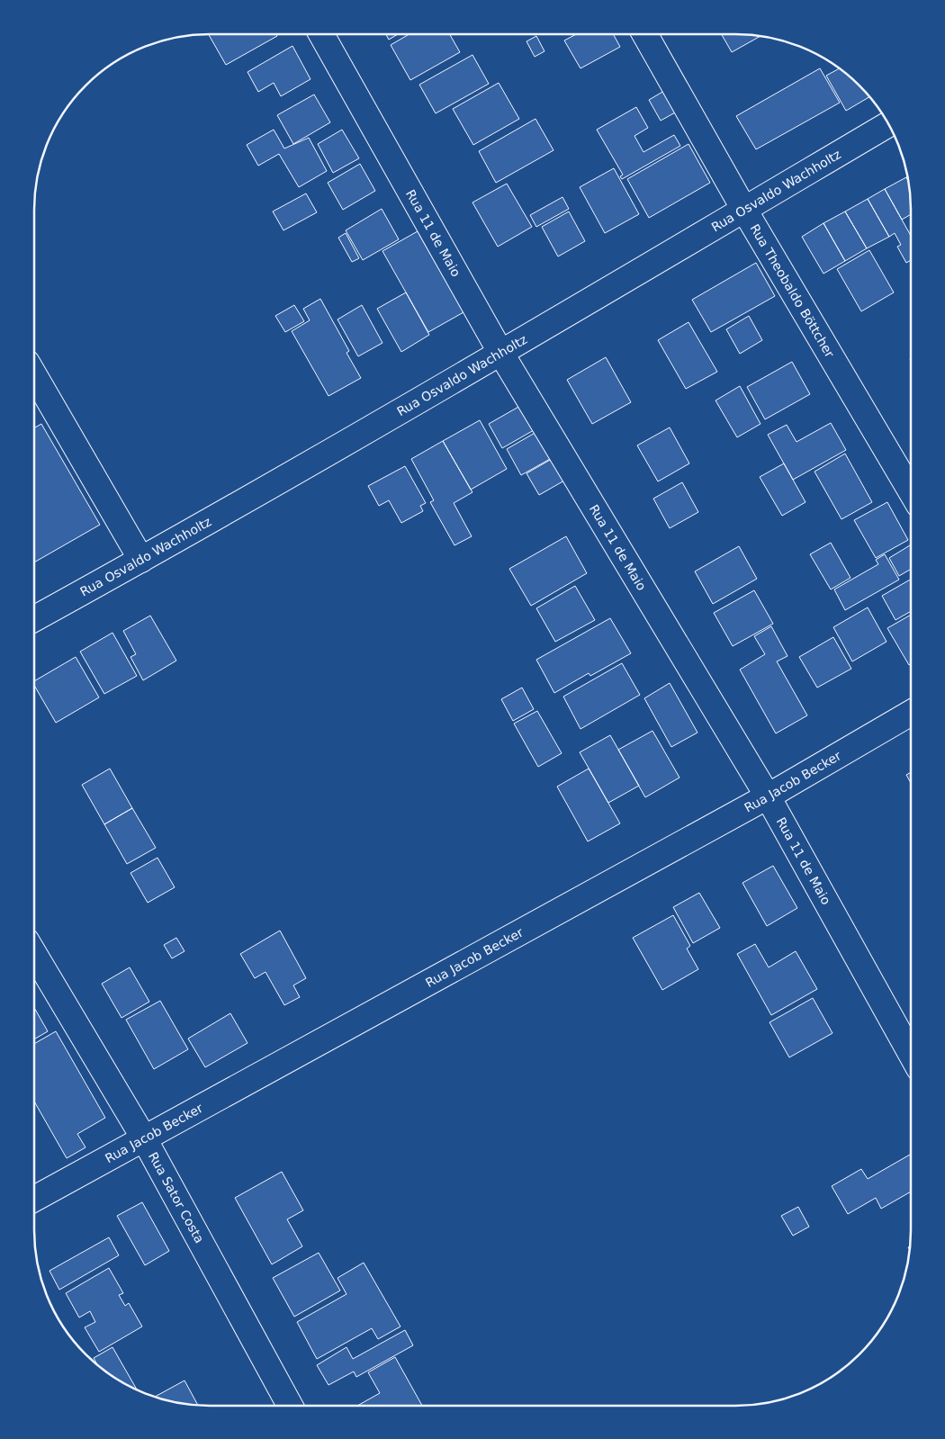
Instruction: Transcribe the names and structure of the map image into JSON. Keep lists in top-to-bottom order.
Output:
{
  "streets": {
    "street": [
      "Rua Osvaldo Wachholtz",
      "Rua 11 de Maio",
      "Rua Theobaldo Böttcher",
      "Rua Jacob Becker",
      "Rua Sator Costa"
    ]
  },
  "crossings": [
    ["Rua Osvaldo Wachholtz", "Rua 11 de Maio"],
    ["Rua Osvaldo Wachholtz", "Rua Theobaldo Böttcher"],
    ["Rua 11 de Maio", "Rua Jacob Becker"],
    ["Rua Jacob Becker", "Rua Sator Costa"]
  ]
}
